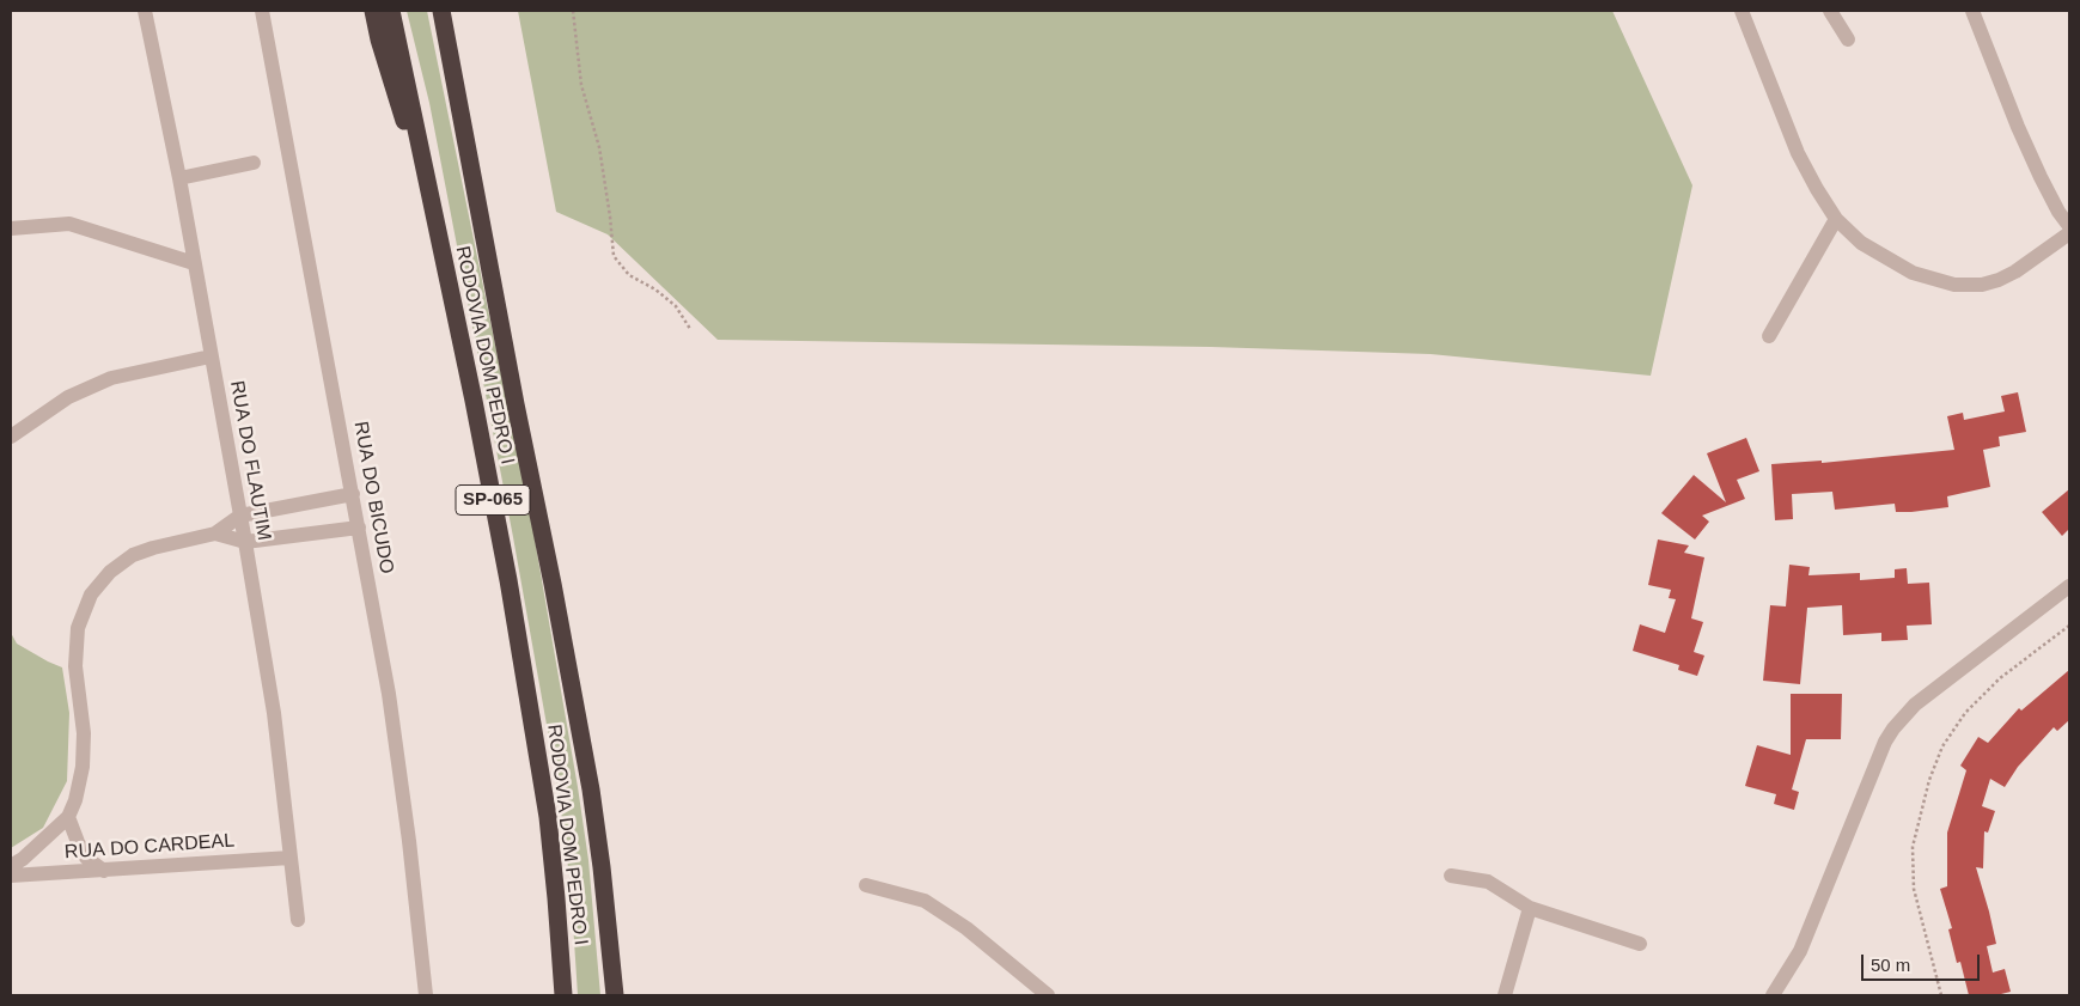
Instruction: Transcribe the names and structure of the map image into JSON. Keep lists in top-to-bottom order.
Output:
{
  "streets": {
    "highway": ["RODOVIA DOM PEDRO I", "SP-065"],
    "street": ["RUA DO FLAUTIM", "RUA DO BICUDO", "RUA DO CARDEAL"]
  },
  "crossings": [
    ["RUA DO FLAUTIM", "RUA DO CARDEAL"]
  ],
  "scale_bar": "50 m"
}
